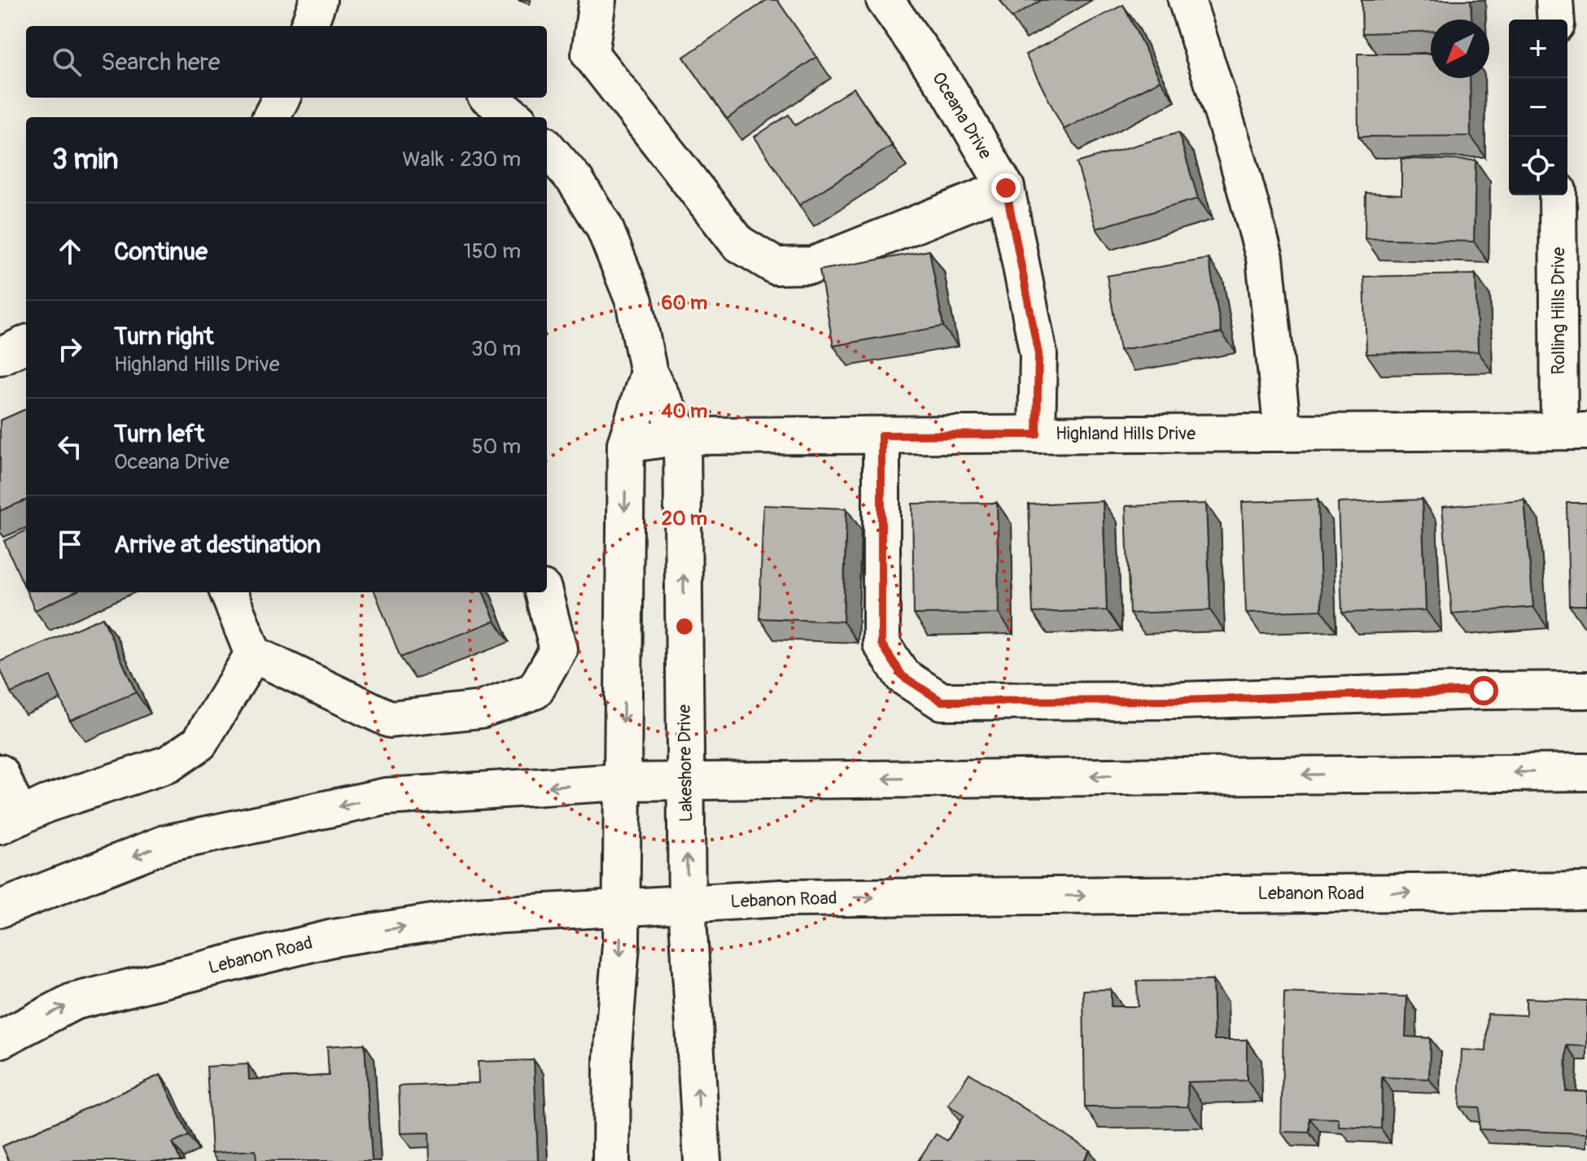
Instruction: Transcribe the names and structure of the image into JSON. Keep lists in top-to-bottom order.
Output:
{
  "streets": {
    "street": [
      "Oceana Drive",
      "Rolling Hills Drive",
      "Highland Hills Drive",
      "Lakeshore Drive",
      "Lebanon Road"
    ]
  },
  "crossings": [
    ["Oceana Drive", "Highland Hills Drive"],
    ["Rolling Hills Drive", "Highland Hills Drive"],
    ["Highland Hills Drive", "Lakeshore Drive"],
    ["Lakeshore Drive", "Lebanon Road"]
  ],
  "north": "bottom left",
  "page": {
    "map_buttons": ["+", "−"],
    "search": "Search here",
    "heading": ["3 min", "Walk · 230 m"],
    "list": [
      ["Continue", "150 m"],
      ["Turn right", "Highland Hills Drive", "30 m"],
      ["Turn left", "Oceana Drive", "50 m"],
      "Arrive at destination"
    ]
  },
  "rings": ["60 m", "40 m", "20 m"]
}
